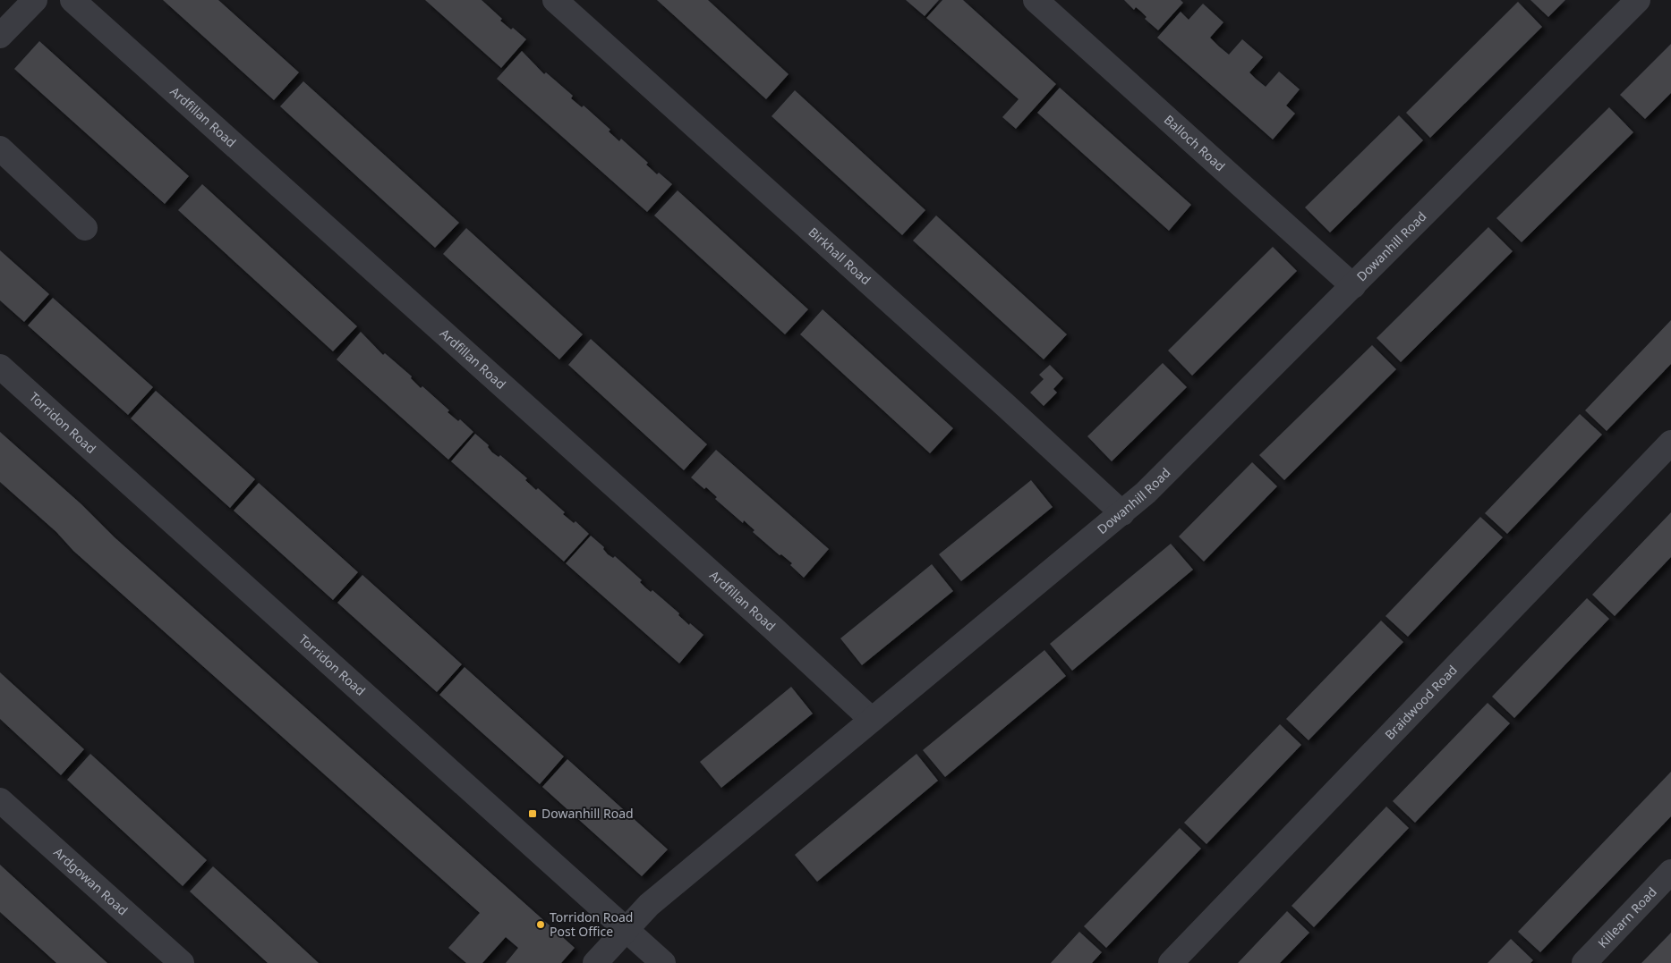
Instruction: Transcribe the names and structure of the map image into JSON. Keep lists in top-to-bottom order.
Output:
{
  "streets": {
    "street": [
      "Ardfillan Road",
      "Balloch Road",
      "Dowanhill Road",
      "Birkhall Road",
      "Torridon Road",
      "Braidwood Road",
      "Ardgowan Road",
      "Killearn Road"
    ]
  },
  "crossings": [
    ["Ardfillan Road", "Dowanhill Road"],
    ["Balloch Road", "Dowanhill Road"],
    ["Dowanhill Road", "Birkhall Road"],
    ["Dowanhill Road", "Torridon Road"]
  ],
  "places": {
    "transit": ["Dowanhill Road"],
    "other": ["Torridon Road Post Office"]
  }
}
